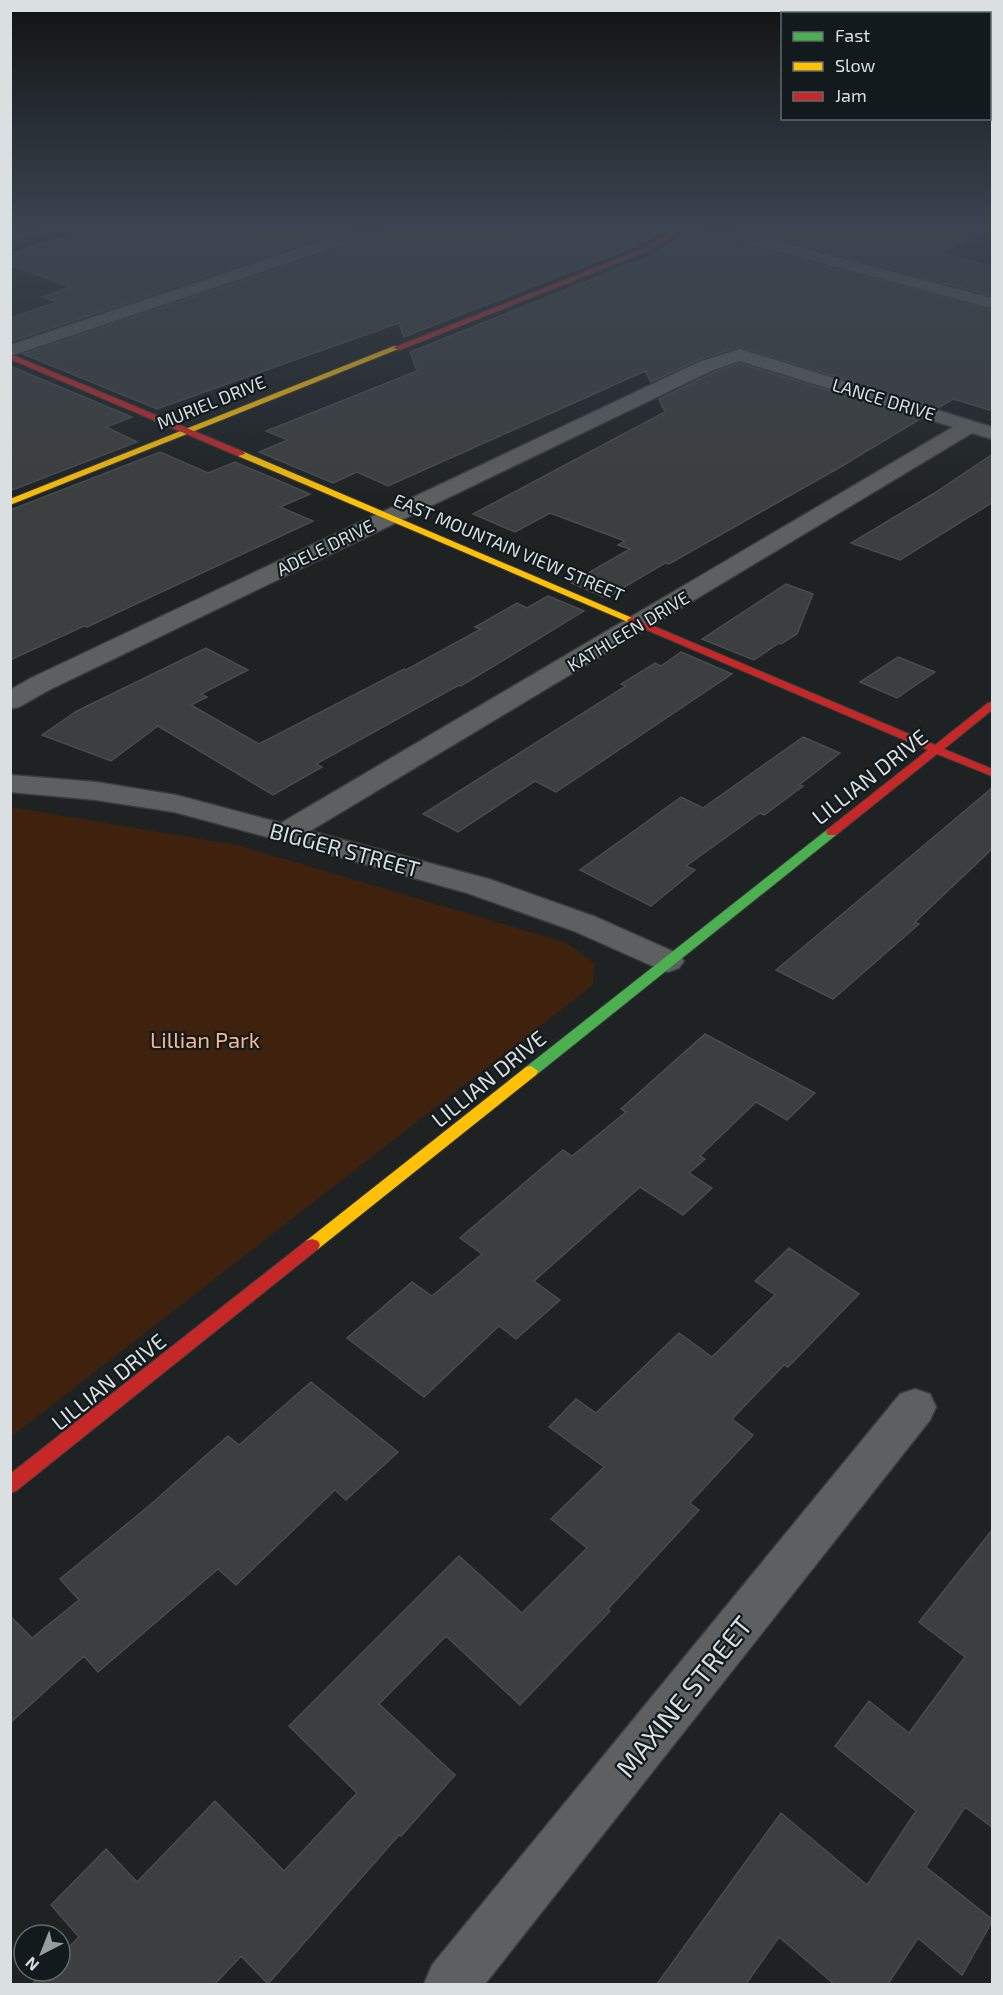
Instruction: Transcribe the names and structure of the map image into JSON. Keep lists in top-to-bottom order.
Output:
{
  "streets": {
    "street": [
      "LANCE DRIVE",
      "MURIEL DRIVE",
      "ADELE DRIVE",
      "EAST MOUNTAIN VIEW STREET",
      "KATHLEEN DRIVE",
      "LILLIAN DRIVE",
      "BIGGER STREET",
      "MAXINE STREET"
    ]
  },
  "crossings": [
    ["LANCE DRIVE", "ADELE DRIVE"],
    ["LANCE DRIVE", "KATHLEEN DRIVE"],
    ["MURIEL DRIVE", "EAST MOUNTAIN VIEW STREET"],
    ["ADELE DRIVE", "EAST MOUNTAIN VIEW STREET"],
    ["EAST MOUNTAIN VIEW STREET", "KATHLEEN DRIVE"],
    ["EAST MOUNTAIN VIEW STREET", "LILLIAN DRIVE"],
    ["KATHLEEN DRIVE", "BIGGER STREET"],
    ["LILLIAN DRIVE", "BIGGER STREET"]
  ],
  "parks": ["Lillian Park"],
  "legend": ["Fast", "Slow", "Jam"],
  "north": "bottom left"
}
